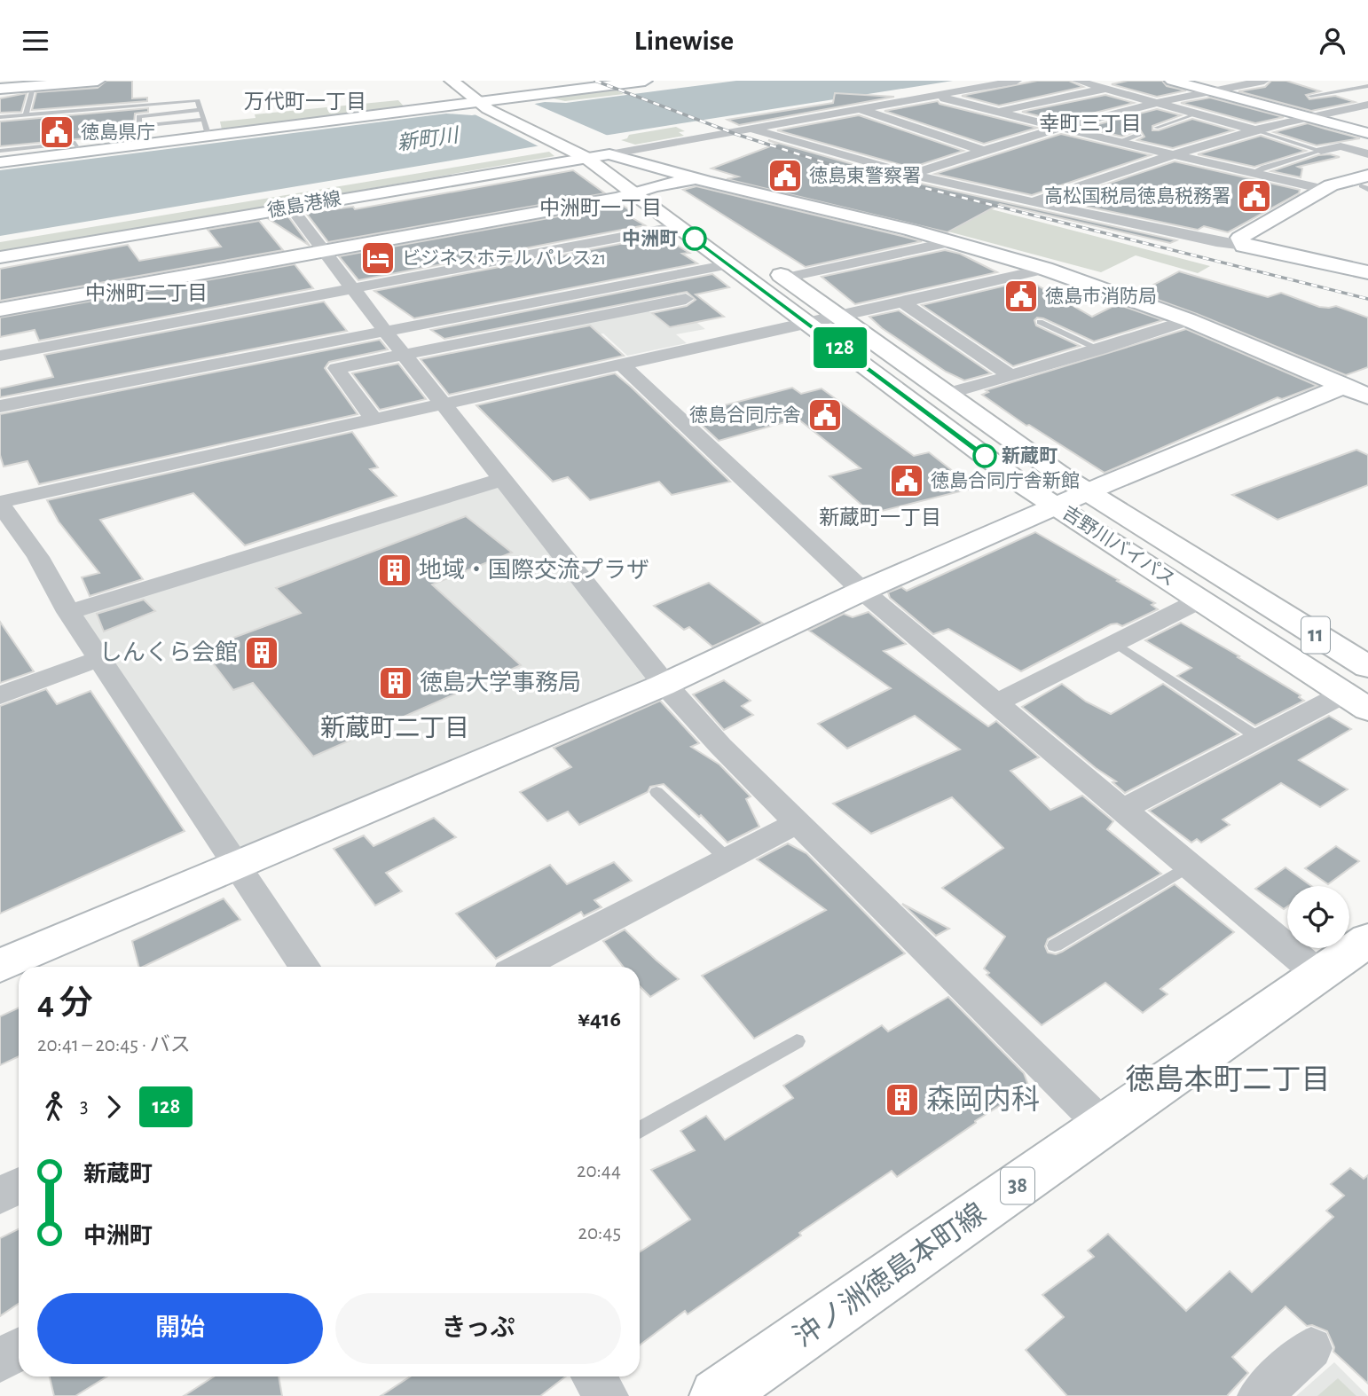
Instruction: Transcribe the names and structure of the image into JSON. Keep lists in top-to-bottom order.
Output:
{
  "streets": {
    "main road": [
      "徳島港線",
      "吉野川バイパス",
      "11",
      "38",
      "沖ノ洲徳島本町線"
    ]
  },
  "crossings": [
    ["徳島港線", "吉野川バイパス"]
  ],
  "districts": [
    "万代町一丁目",
    "幸町三丁目",
    "中洲町一丁目",
    "中洲町二丁目",
    "新蔵町一丁目",
    "新蔵町二丁目",
    "徳島本町二丁目"
  ],
  "water": ["新町川"],
  "places": {
    "public building": [
      "徳島県庁",
      "徳島東警察署",
      "高松国税局徳島税務署",
      "徳島市消防局",
      "徳島合同庁舎",
      "徳島合同庁舎新館"
    ],
    "other": ["中洲町", "新蔵町"],
    "hotel": ["ビジネスホテル パレス21"],
    "building": [
      "地域・国際交流プラザ",
      "しんくら会館",
      "徳島大学事務局",
      "森岡内科"
    ]
  },
  "lines": ["bus line 128"],
  "page": {
    "header": "Linewise",
    "on_map": "128",
    "heading": ["4 分", "20:41 – 20:45 · バス", "¥416"],
    "legs": ["3", "128"],
    "list": [
      {
        "name": "新蔵町",
        "value": "20:44"
      },
      {
        "name": "中洲町",
        "value": "20:45"
      }
    ],
    "buttons": ["開始", "きっぷ"]
  }
}
